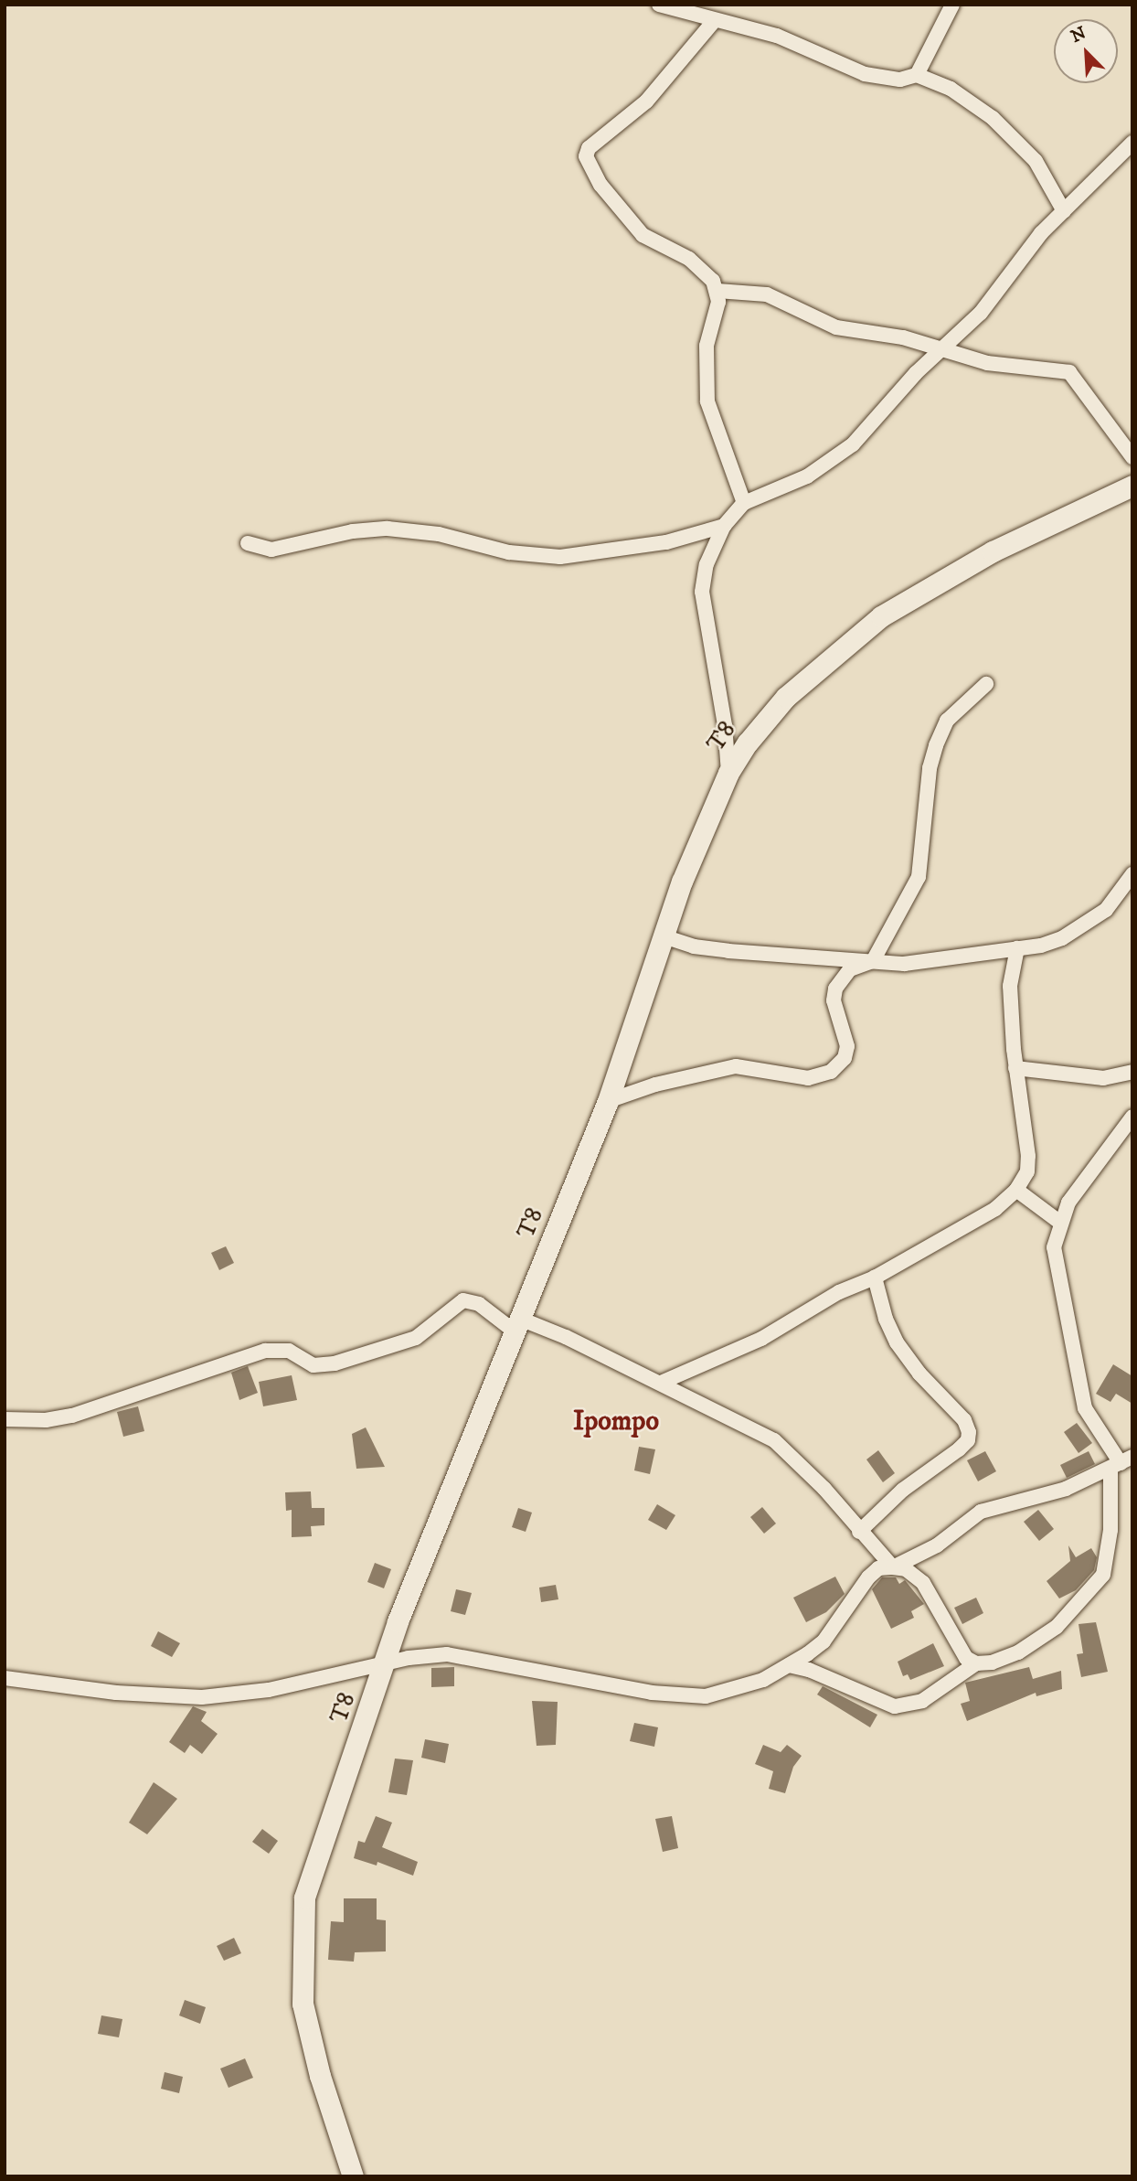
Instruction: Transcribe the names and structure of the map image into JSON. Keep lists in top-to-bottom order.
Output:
{
  "streets": {
    "street": ["T8"]
  },
  "districts": ["Ipompo"],
  "north": "top left"
}
